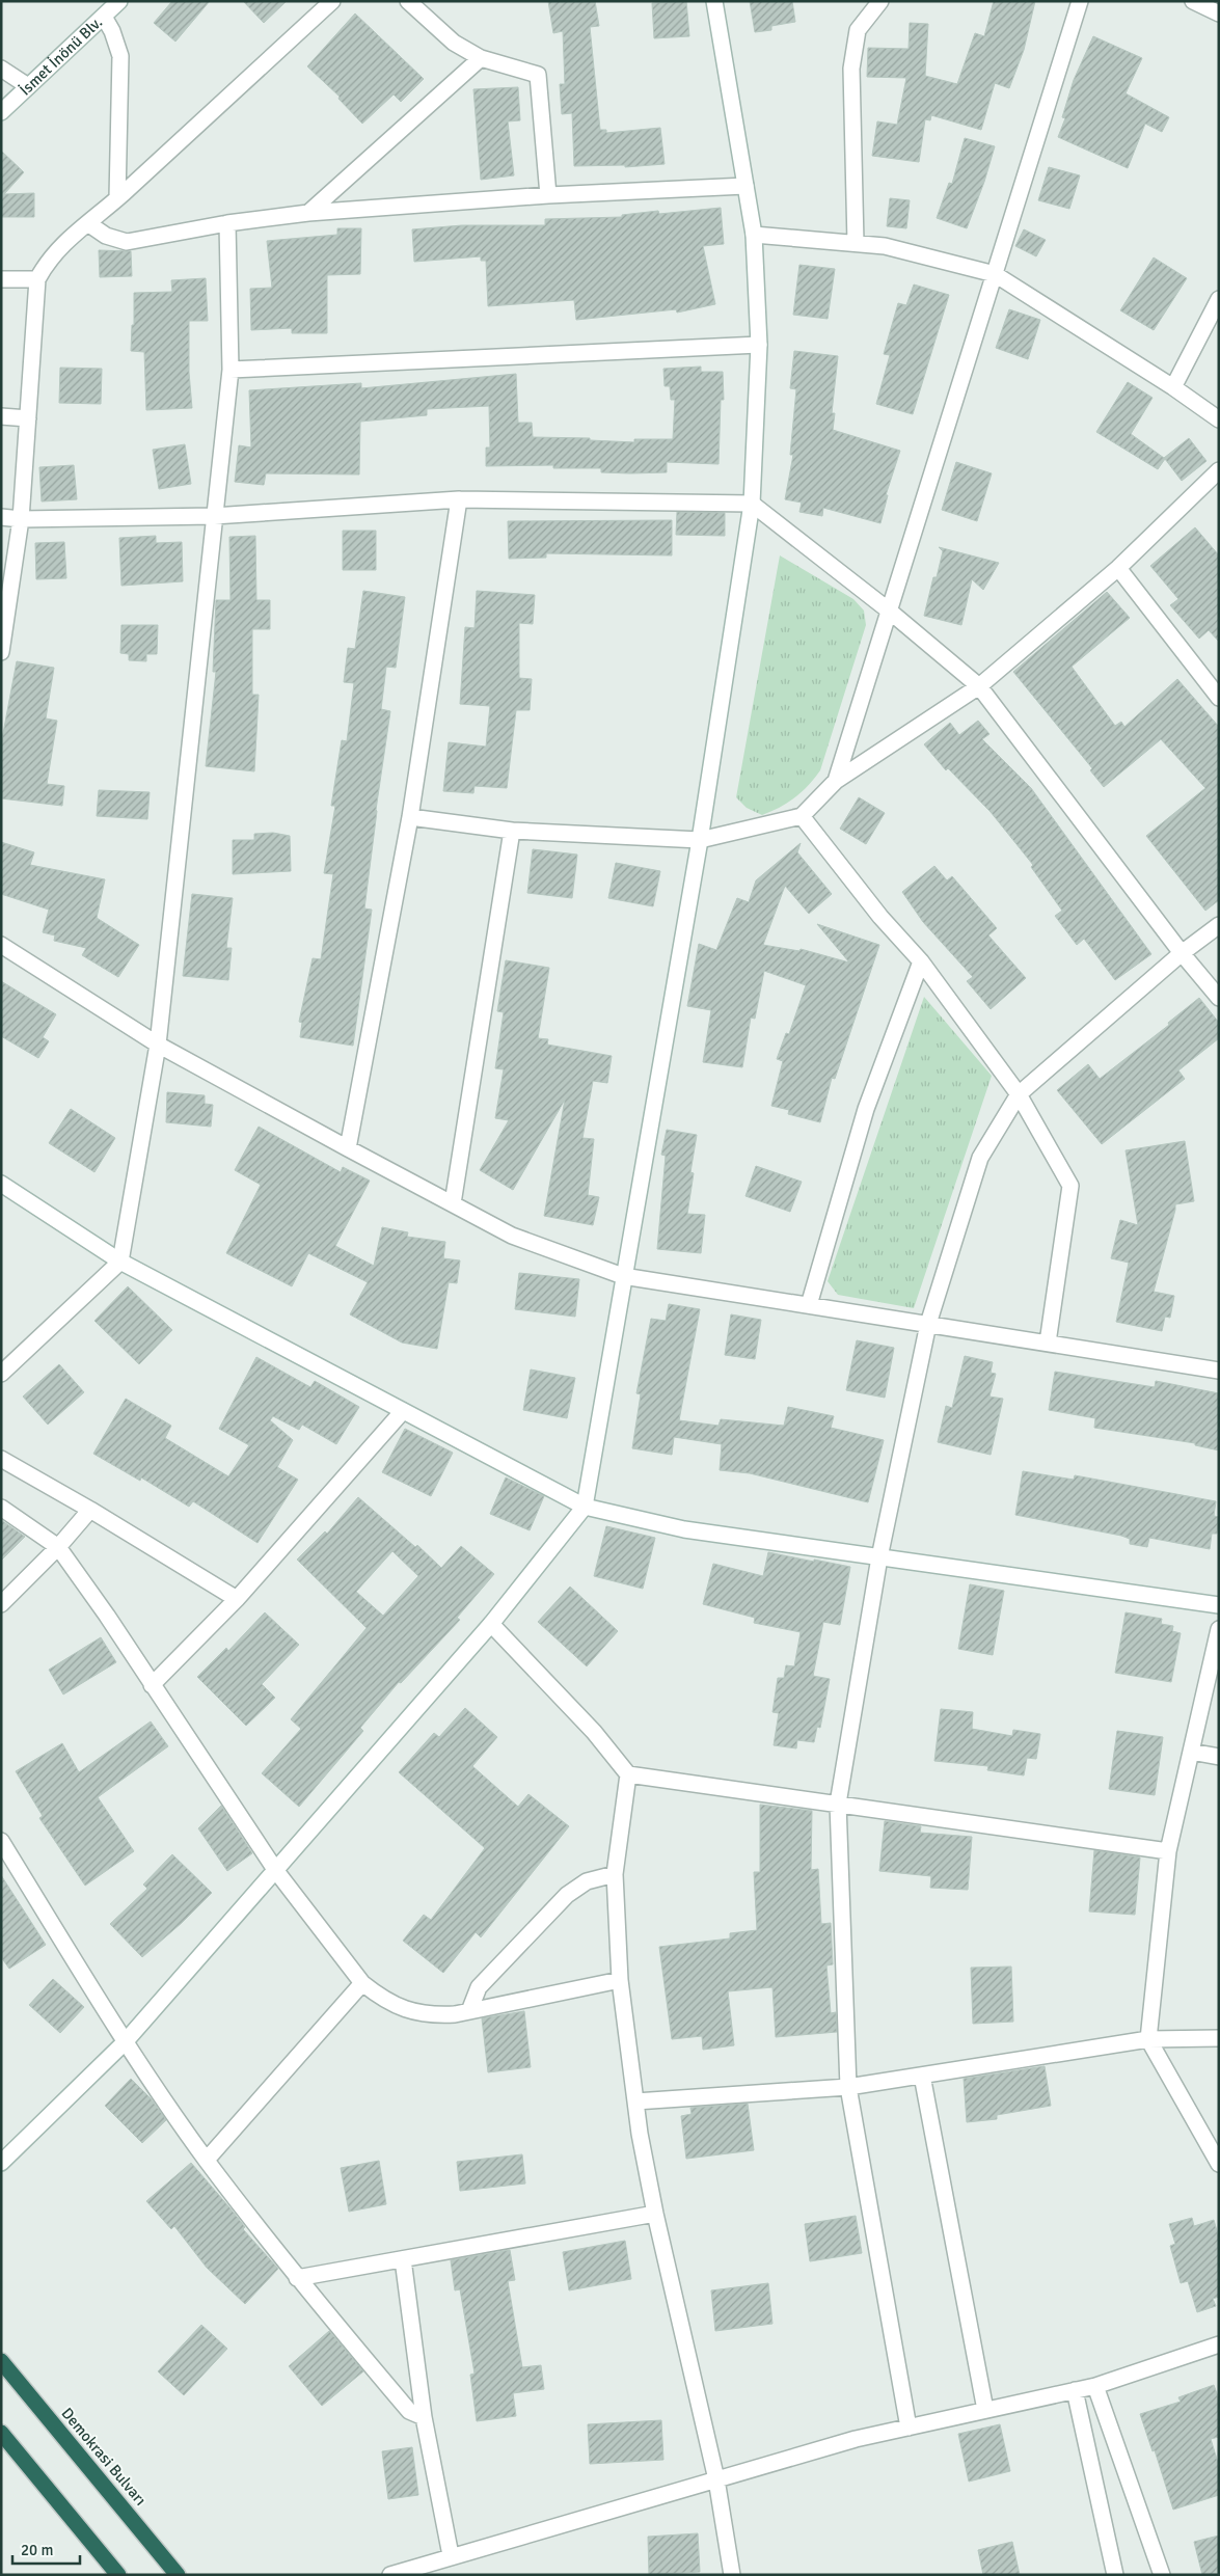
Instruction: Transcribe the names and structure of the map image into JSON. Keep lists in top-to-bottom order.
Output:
{
  "streets": {
    "highway": ["Demokrasi Bulvarı"],
    "street": ["İsmet İnönü Blv."]
  },
  "scale_bar": "20 m"
}
